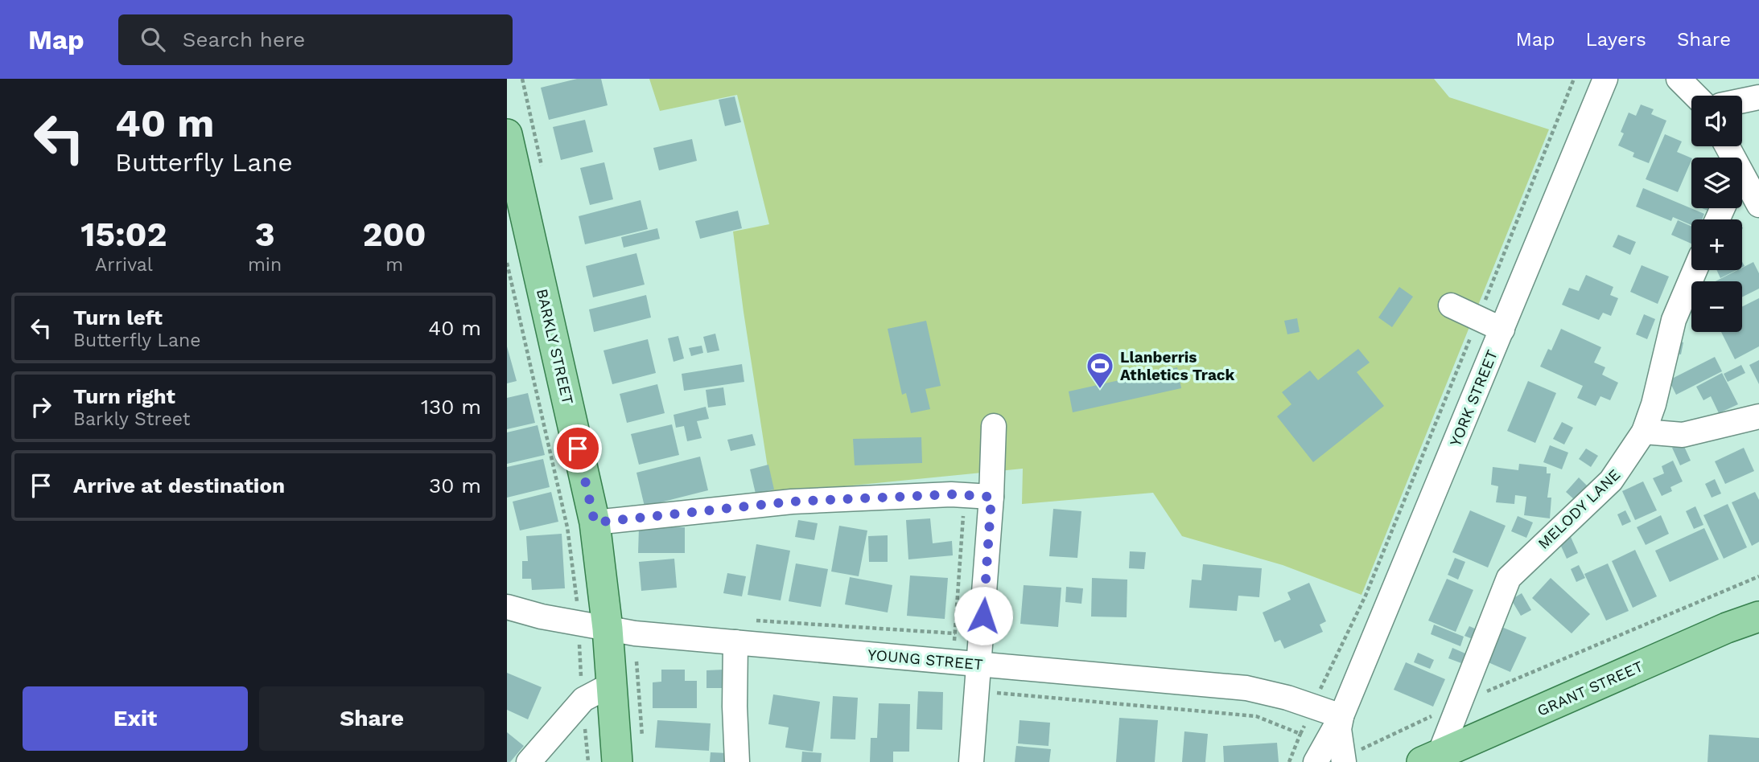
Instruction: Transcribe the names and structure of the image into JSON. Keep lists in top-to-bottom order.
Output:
{
  "streets": {
    "main road": ["BARKLY STREET", "GRANT STREET"],
    "street": ["YORK STREET", "MELODY LANE", "YOUNG STREET"]
  },
  "crossings": [
    ["BARKLY STREET", "YOUNG STREET"],
    ["YORK STREET", "YOUNG STREET"],
    ["MELODY LANE", "GRANT STREET"]
  ],
  "places": {
    "sports": ["Llanberris Athletics Track"]
  },
  "page": {
    "header": "Map",
    "search": "Search here",
    "nav": ["Map", "Layers", "Share"],
    "turn": ["40 m", "Butterfly Lane"],
    "map_buttons": ["+", "−"],
    "eta": [
      "15:02",
      "Arrival",
      "3",
      "min",
      "200",
      "m"
    ],
    "list": [
      {
        "name": "Turn left",
        "note": "Butterfly Lane",
        "value": "40 m"
      },
      {
        "name": "Turn right",
        "note": "Barkly Street",
        "value": "130 m"
      },
      {
        "name": "Arrive at destination",
        "value": "30 m"
      }
    ],
    "buttons": ["Exit", "Share"]
  }
}
